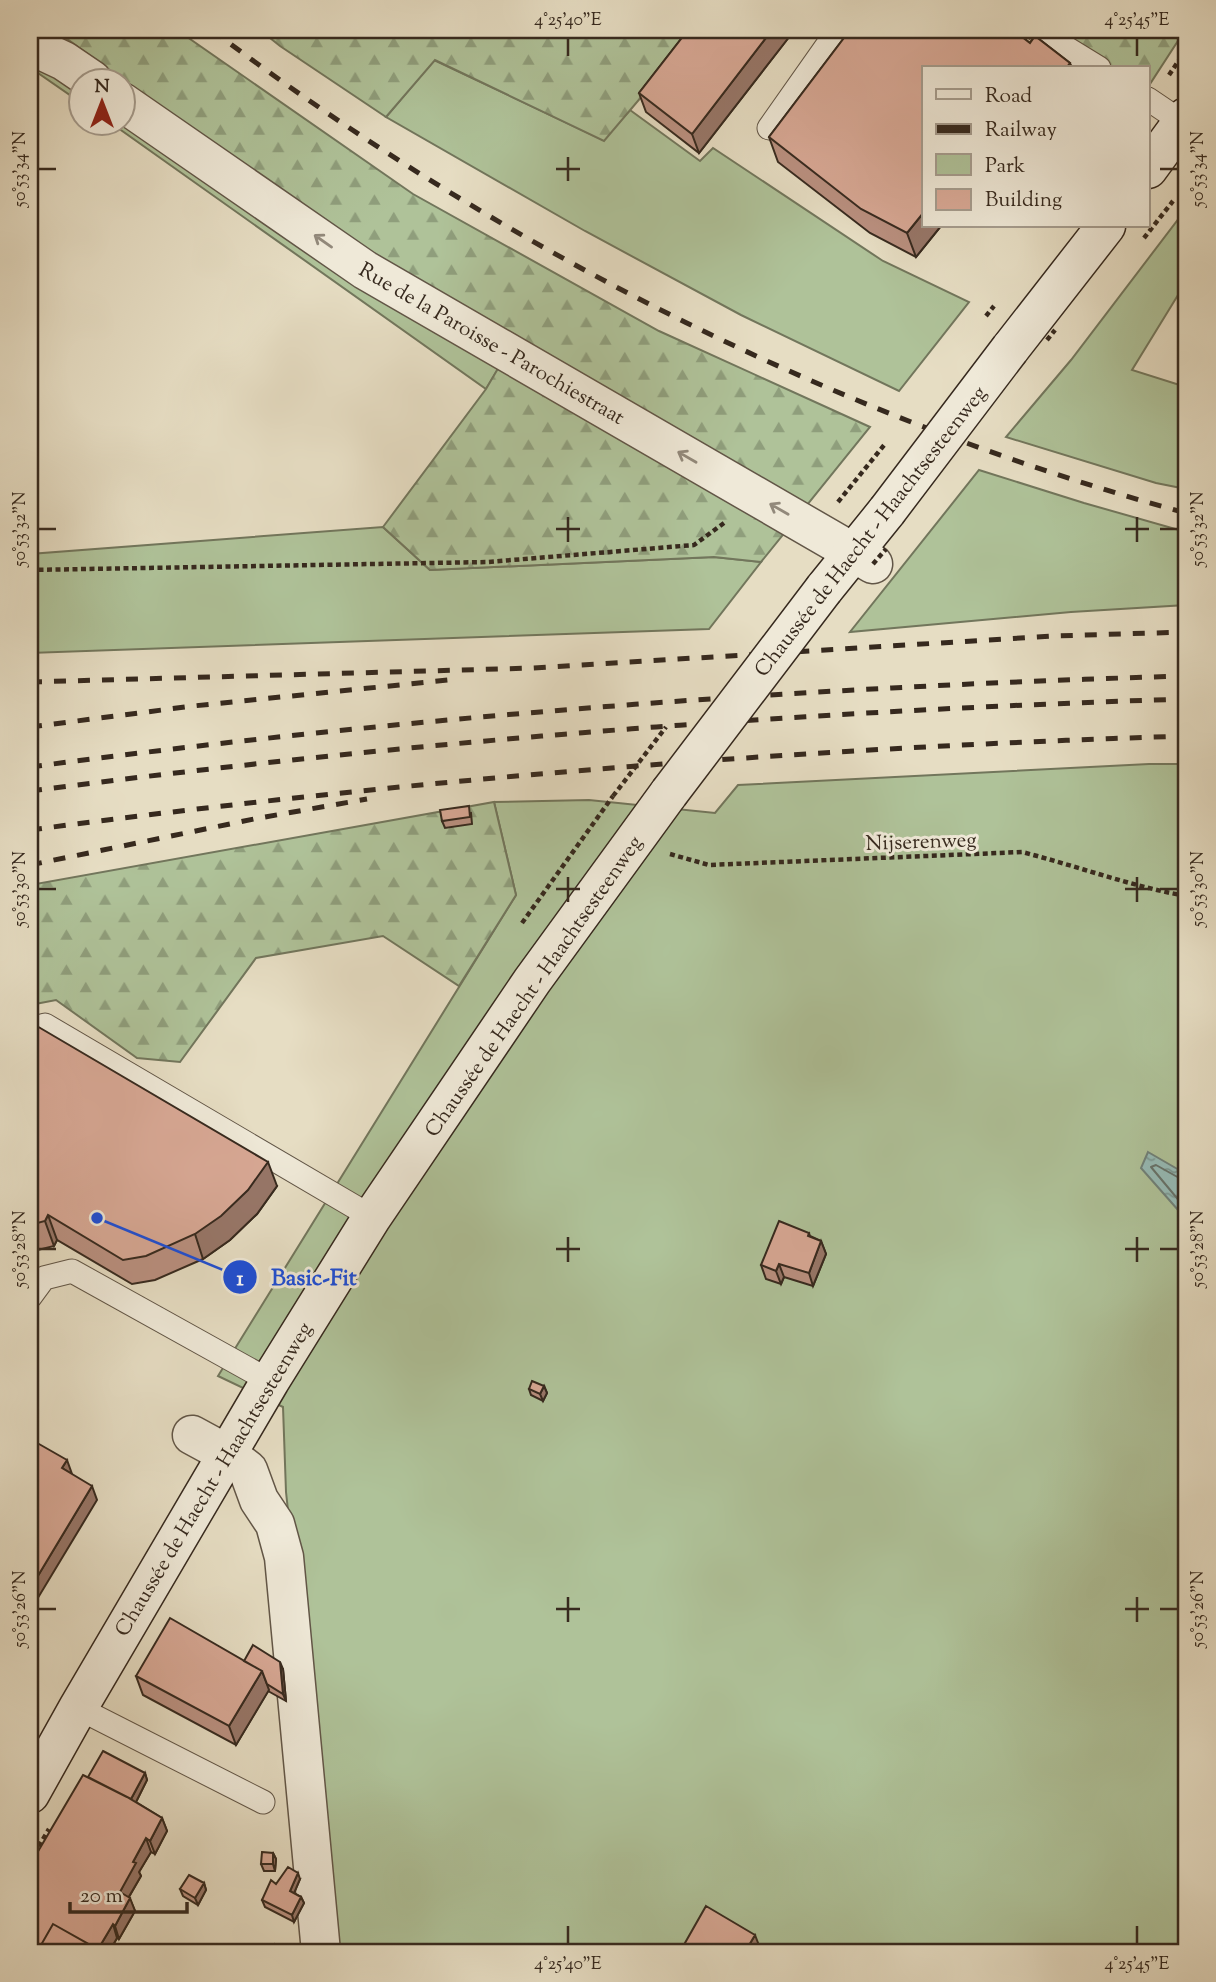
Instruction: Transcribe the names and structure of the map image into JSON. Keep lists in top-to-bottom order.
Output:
{
  "streets": {
    "main road": ["Rue de la Paroisse - Parochiestraat", "Chaussée de Haecht - Haachtsesteenweg"],
    "path": ["Nijserenweg"]
  },
  "crossings": [
    ["Rue de la Paroisse - Parochiestraat", "Chaussée de Haecht - Haachtsesteenweg"]
  ],
  "one_way": ["Rue de la Paroisse - Parochiestraat"],
  "places": ["Basic-Fit"],
  "legend": [
    "Road",
    "Railway",
    "Park",
    "Building"
  ],
  "scale_bar": "20 m",
  "north": "top",
  "coordinates": [
    "4°25'40\"E",
    "4°25'45\"E",
    "50°53'34\"N",
    "50°53'32\"N",
    "50°53'30\"N",
    "50°53'28\"N",
    "50°53'26\"N"
  ]
}
